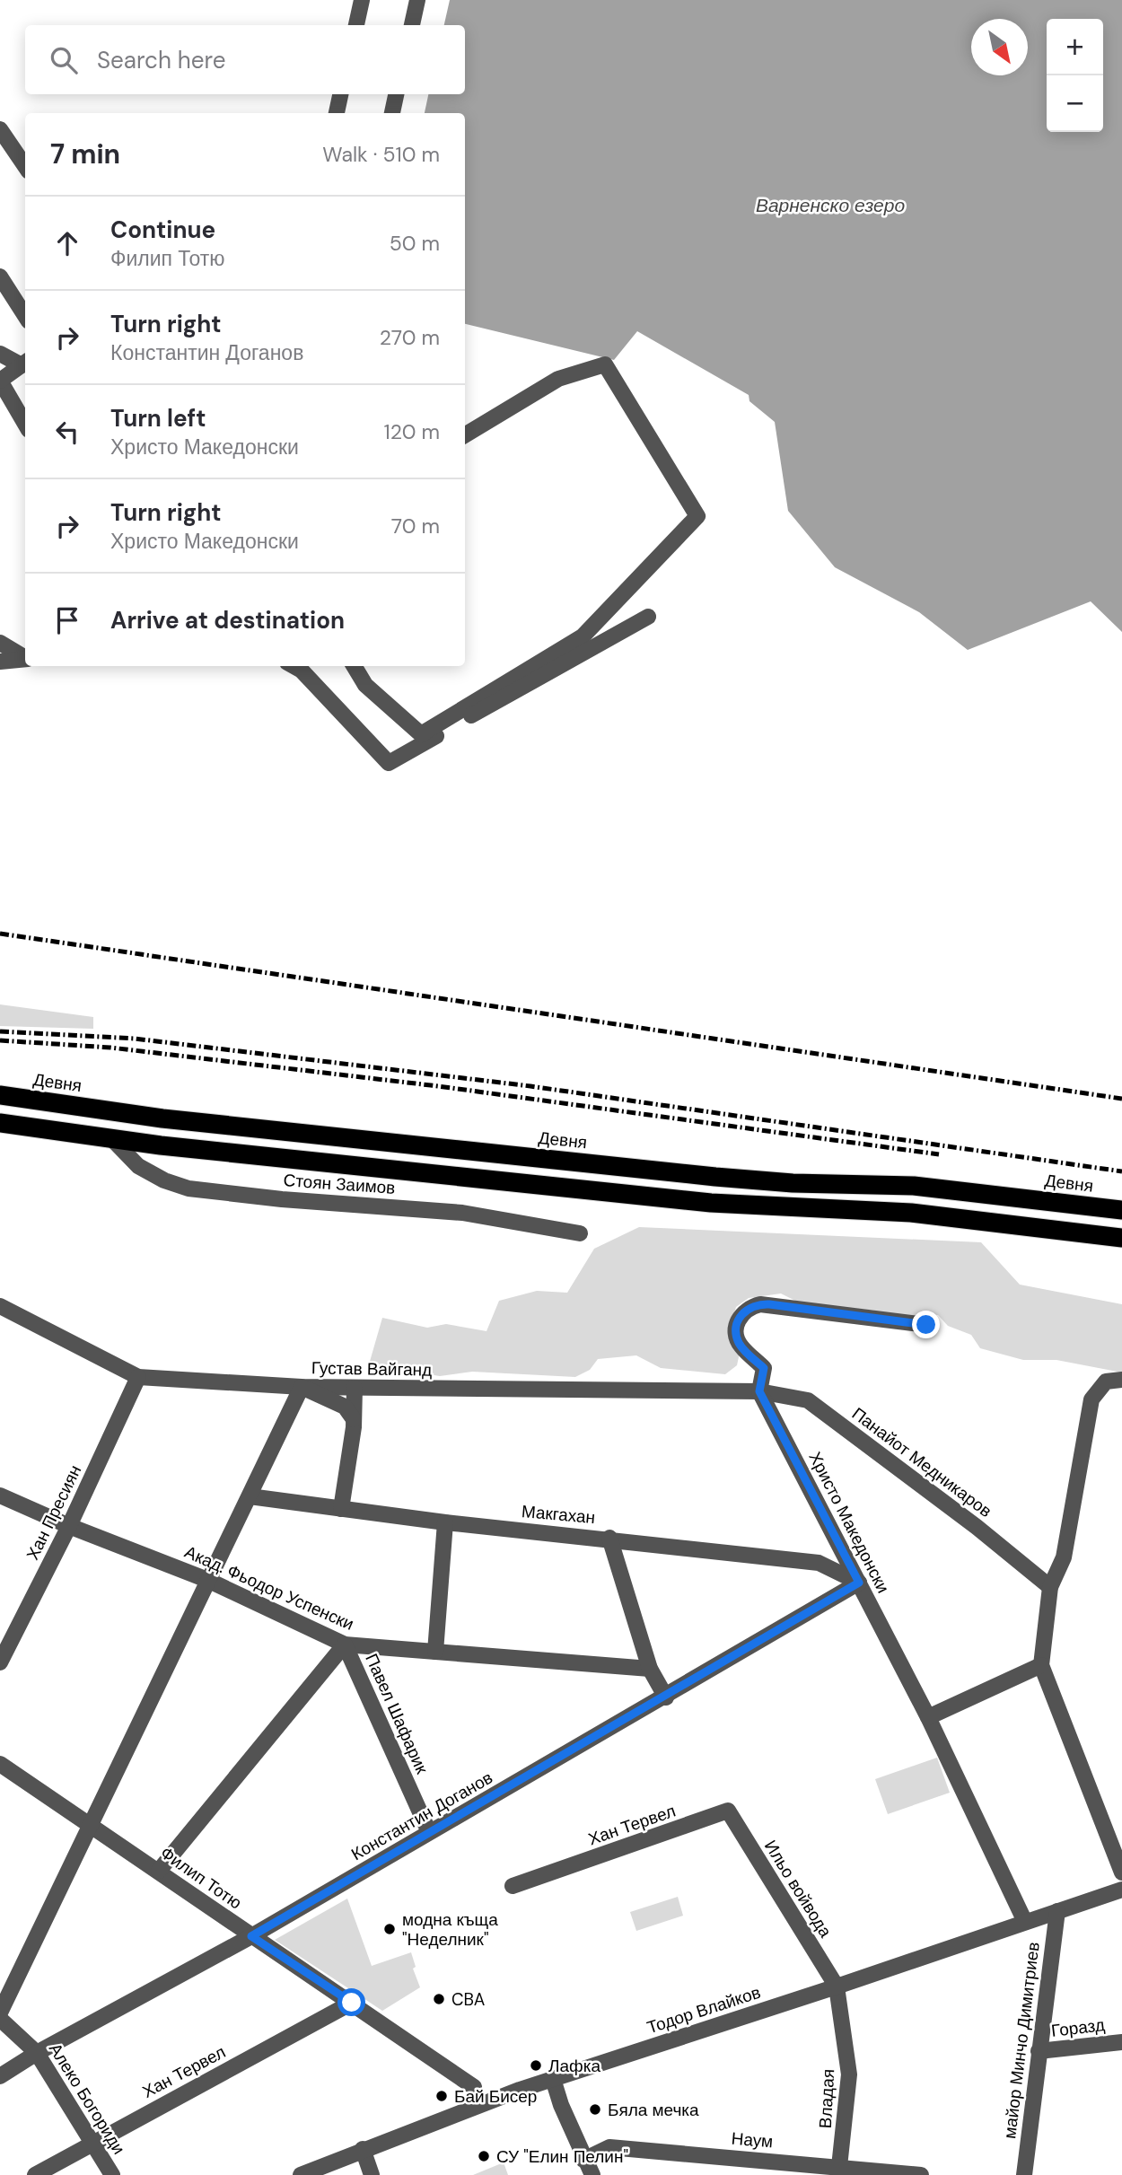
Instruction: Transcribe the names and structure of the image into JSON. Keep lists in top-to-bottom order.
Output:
{
  "streets": {
    "highway": ["Девня"],
    "street": [
      "Стоян Заимов",
      "Густав Вайганд",
      "Панайот Медникаров",
      "Хан Пресиян",
      "Макгахан",
      "Христо Македонски",
      "Акад. Фьодор Успенски",
      "Павел Шафарик",
      "Константин Доганов",
      "Хан Тервел",
      "Филип Тотю",
      "Ильо войвода",
      "Тодор Влайков",
      "Горазд",
      "майор Минчо Димитриев",
      "Алеко Богориди",
      "Владая",
      "Наум"
    ]
  },
  "crossings": [
    ["Густав Вайганд", "Панайот Медникаров"],
    ["Густав Вайганд", "Хан Пресиян"],
    ["Густав Вайганд", "Христо Македонски"],
    ["Панайот Медникаров", "Христо Македонски"],
    ["Хан Пресиян", "Акад. Фьодор Успенски"],
    ["Макгахан", "Христо Македонски"],
    ["Макгахан", "Константин Доганов"],
    ["Христо Македонски", "Константин Доганов"],
    ["Христо Македонски", "Тодор Влайков"],
    ["Акад. Фьодор Успенски", "Павел Шафарик"],
    ["Павел Шафарик", "Константин Доганов"],
    ["Константин Доганов", "Филип Тотю"],
    ["Константин Доганов", "Алеко Богориди"],
    ["Хан Тервел", "Филип Тотю"],
    ["Хан Тервел", "Ильо войвода"],
    ["Хан Тервел", "Алеко Богориди"],
    ["Ильо войвода", "Тодор Влайков"],
    ["Ильо войвода", "Владая"],
    ["Тодор Влайков", "майор Минчо Димитриев"],
    ["Тодор Влайков", "Владая"],
    ["Горазд", "майор Минчо Димитриев"],
    ["Владая", "Наум"]
  ],
  "water": ["Варненско езеро"],
  "places": [
    "модна къща \"Неделник\"",
    "CBA",
    "Лафка",
    "Бай Бисер",
    "Бяла мечка",
    "СУ \"Елин Пелин\""
  ],
  "north": "bottom right",
  "page": {
    "map_buttons": ["+", "−"],
    "search": "Search here",
    "heading": ["7 min", "Walk · 510 m"],
    "list": [
      ["Continue", "Филип Тотю", "50 m"],
      ["Turn right", "Константин Доганов", "270 m"],
      ["Turn left", "Христо Македонски", "120 m"],
      ["Turn right", "Христо Македонски", "70 m"],
      "Arrive at destination"
    ]
  }
}
